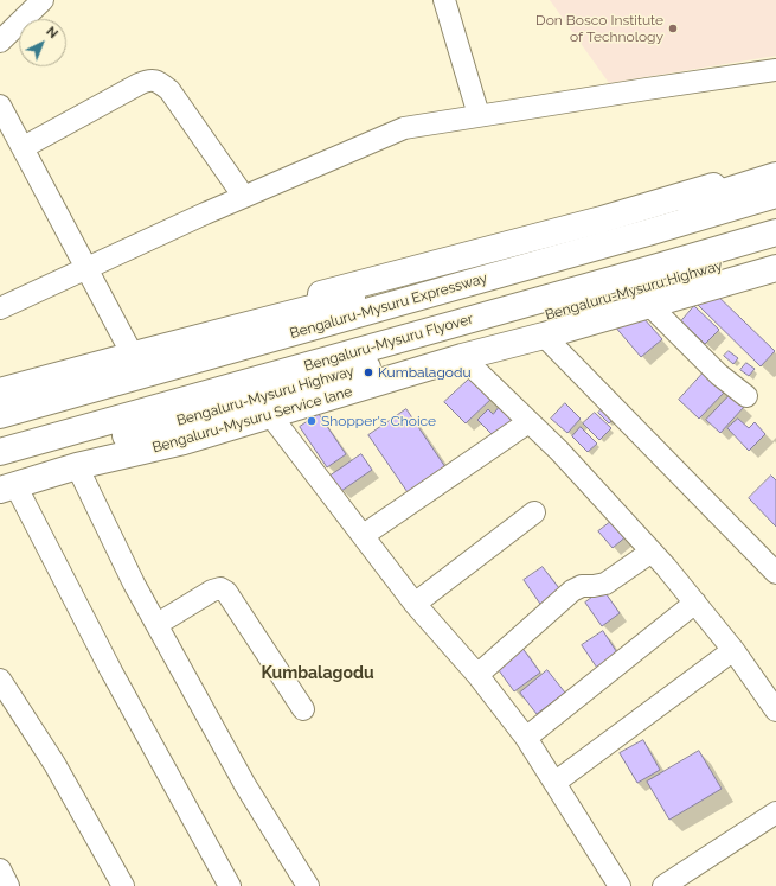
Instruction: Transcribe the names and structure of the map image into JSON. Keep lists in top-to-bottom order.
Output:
{
  "streets": {
    "main road": [
      "Bengaluru-Mysuru Highway",
      "Bengaluru-Mysuru Expressway",
      "Bengaluru-Mysuru Flyover",
      "Bengaluru-Mysuru Service lane"
    ]
  },
  "crossings": [
    ["Bengaluru-Mysuru Highway", "Bengaluru-Mysuru Service lane"]
  ],
  "districts": ["Kumbalagodu"],
  "places": ["Don Bosco Institute of Technology", "Kumbalagodu", "Shopper's Choice"],
  "north": "top right"
}
